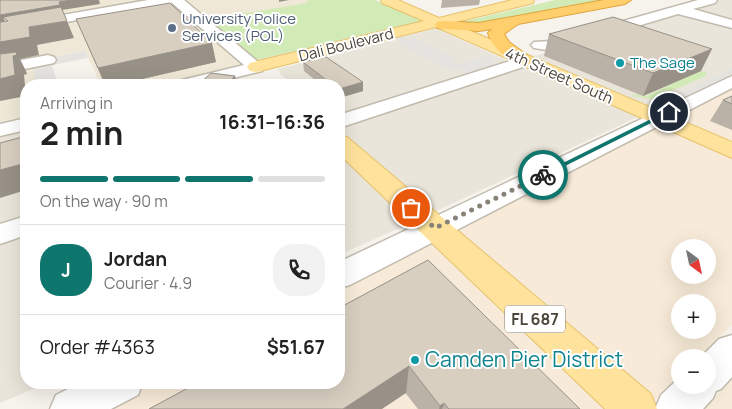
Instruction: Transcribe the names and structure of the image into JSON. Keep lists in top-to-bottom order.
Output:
{
  "streets": {
    "main road": ["Dali Boulevard", "4th Street South", "FL 687"]
  },
  "crossings": [
    ["Dali Boulevard", "4th Street South"]
  ],
  "places": ["University Police Services (POL)", "The Sage", "Camden Pier District"],
  "north": "bottom right",
  "page": {
    "heading": ["2 min", "Arriving in", "16:31–16:36"],
    "panel": [
      "Jordan",
      "Courier · 4.9",
      "Order #4363",
      "$51.67"
    ],
    "bar": "On the way · 90 m",
    "map_buttons": ["+", "−"],
    "round": "J"
  }
}
